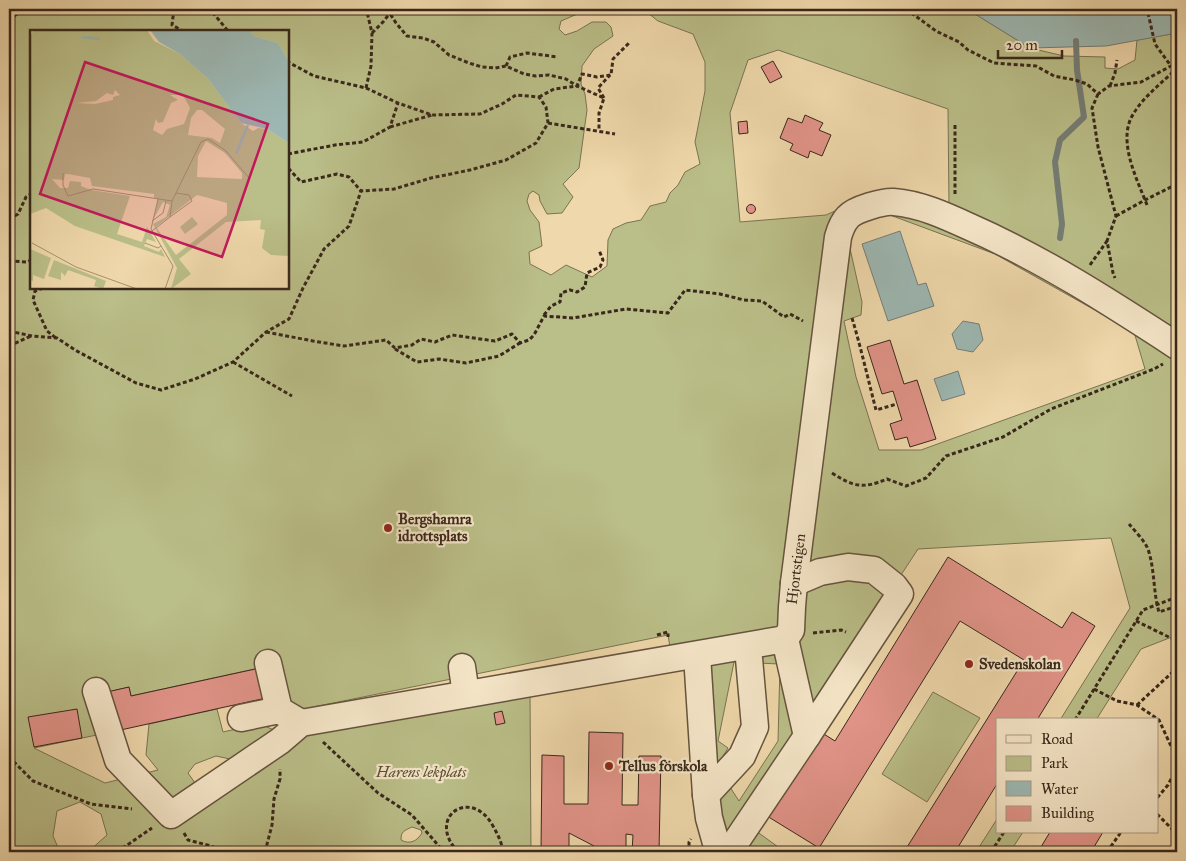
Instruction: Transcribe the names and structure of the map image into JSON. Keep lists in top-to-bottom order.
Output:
{
  "streets": {
    "street": ["Hjortstigen"]
  },
  "parks": ["Harens lekplats"],
  "places": ["Bergshamra idrottsplats", "Svedenskolan", "Tellus förskola"],
  "legend": [
    "Road",
    "Park",
    "Water",
    "Building"
  ],
  "scale_bar": "20 m"
}
